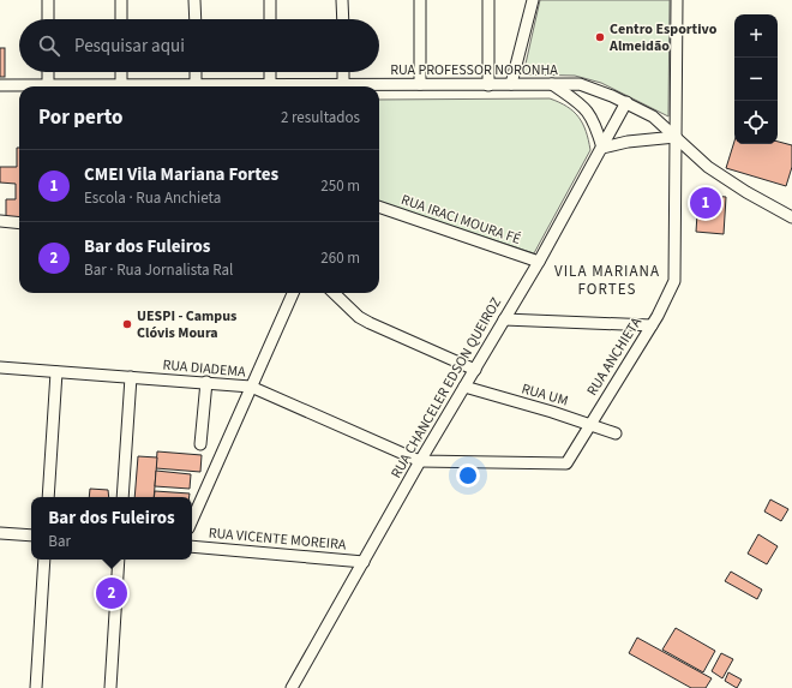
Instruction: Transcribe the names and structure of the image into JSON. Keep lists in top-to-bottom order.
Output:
{
  "streets": {
    "street": [
      "RUA PROFESSOR NORONHA",
      "RUA IRACI MOURA FÉ",
      "RUA ANCHIETA",
      "RUA DIADEMA",
      "RUA CHANCELER EDSON QUEIROZ",
      "RUA UM",
      "RUA VICENTE MOREIRA"
    ]
  },
  "crossings": [
    ["RUA PROFESSOR NORONHA", "RUA ANCHIETA"],
    ["RUA PROFESSOR NORONHA", "RUA CHANCELER EDSON QUEIROZ"],
    ["RUA IRACI MOURA FÉ", "RUA CHANCELER EDSON QUEIROZ"],
    ["RUA ANCHIETA", "RUA DIADEMA"],
    ["RUA ANCHIETA", "RUA CHANCELER EDSON QUEIROZ"],
    ["RUA ANCHIETA", "RUA UM"],
    ["RUA DIADEMA", "RUA CHANCELER EDSON QUEIROZ"],
    ["RUA CHANCELER EDSON QUEIROZ", "RUA UM"],
    ["RUA CHANCELER EDSON QUEIROZ", "RUA VICENTE MOREIRA"]
  ],
  "districts": ["VILA MARIANA FORTES"],
  "places": ["Centro Esportivo Almeidão", "UESPI - Campus Clóvis Moura"],
  "page": {
    "map_buttons": ["+", "−"],
    "search": "Pesquisar aqui",
    "heading": ["Por perto", "2 resultados"],
    "list": [
      {
        "mark": "1",
        "name": "CMEI Vila Mariana Fortes",
        "note": "Escola · Rua Anchieta",
        "value": "250 m"
      },
      {
        "mark": "2",
        "name": "Bar dos Fuleiros",
        "note": "Bar · Rua Jornalista Ral",
        "value": "260 m"
      }
    ],
    "pins": ["1", "2"],
    "popup": ["Bar dos Fuleiros", "Bar"]
  }
}
